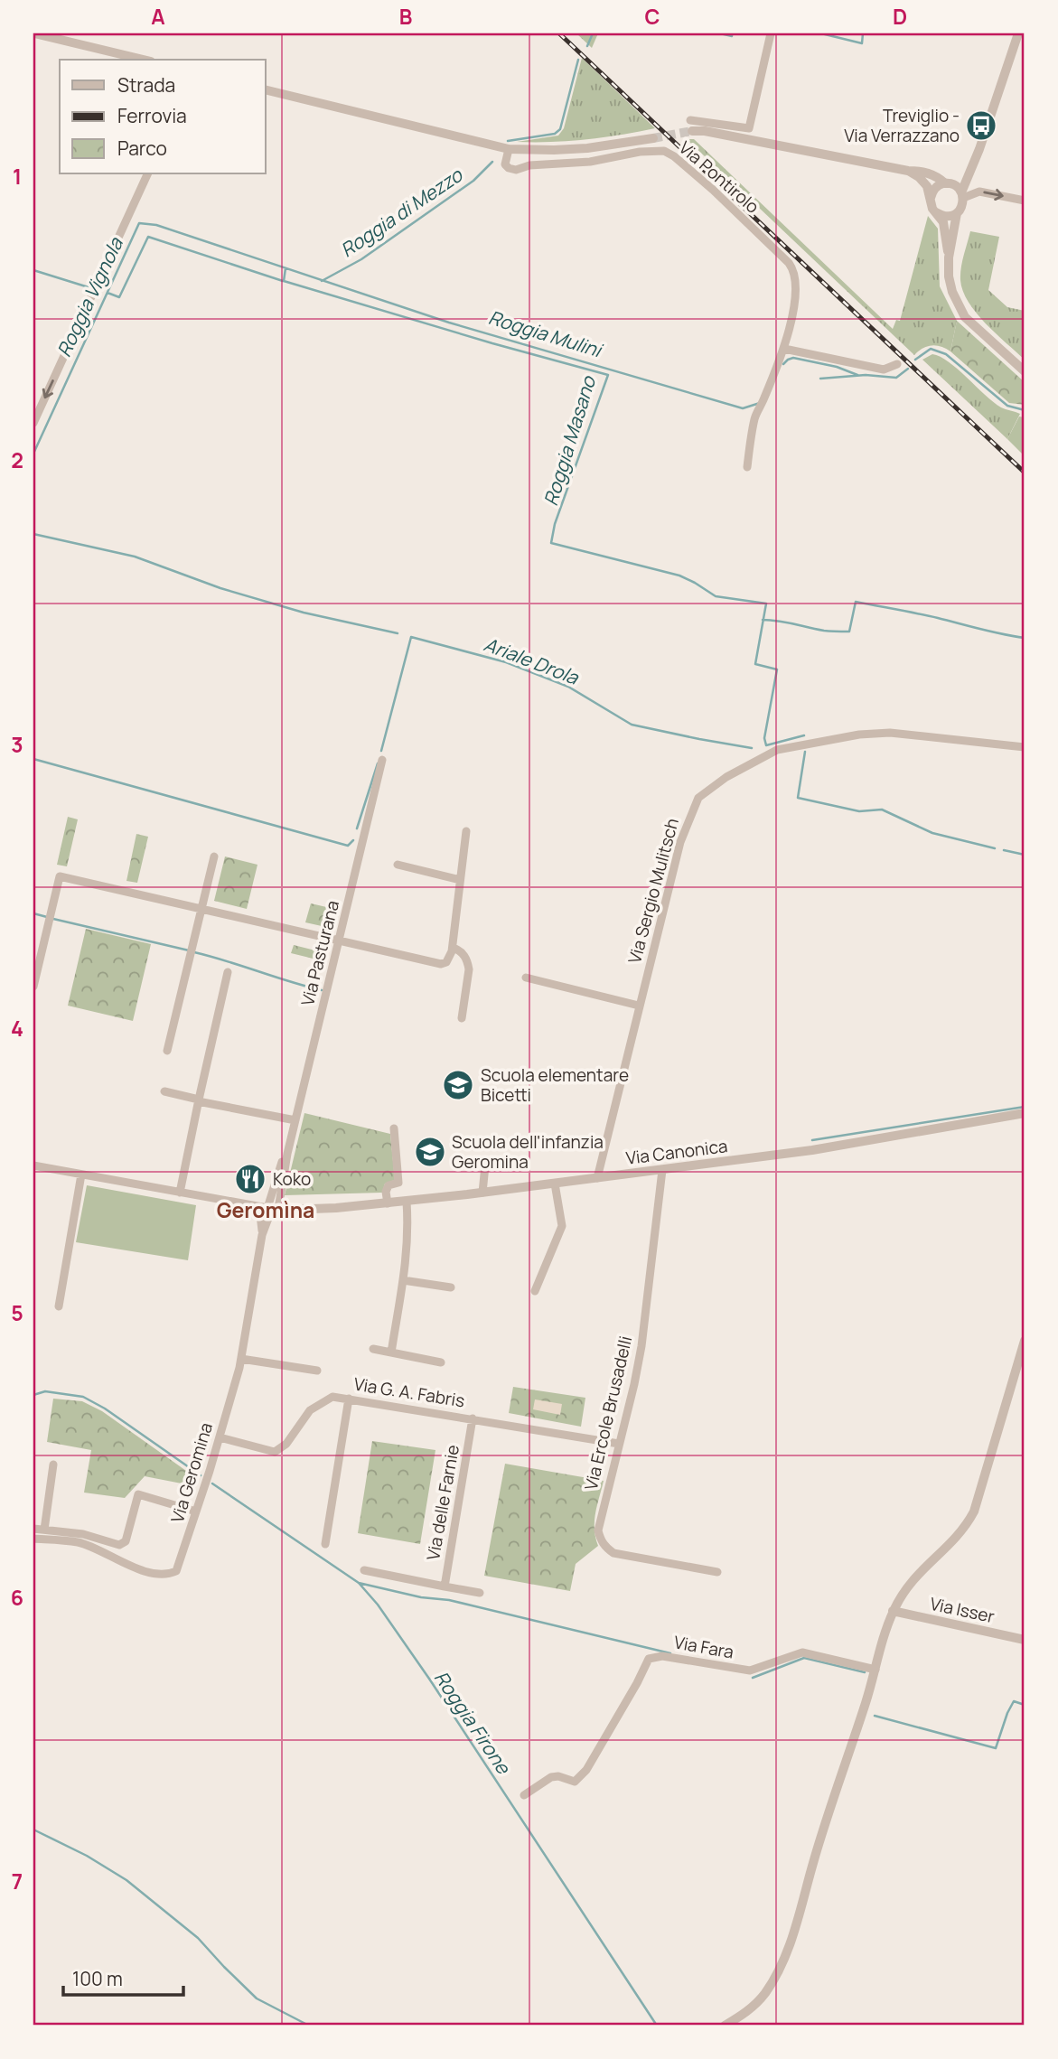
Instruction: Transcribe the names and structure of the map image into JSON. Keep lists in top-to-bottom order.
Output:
{
  "streets": {
    "street": [
      "Via Pontirolo",
      "Via Sergio Mulitsch",
      "Via Pasturana",
      "Via Canonica",
      "Via G. A. Fabris",
      "Via Ercole Brusadelli",
      "Via Geromina",
      "Via delle Farnie",
      "Via Isser",
      "Via Fara"
    ]
  },
  "crossings": [
    ["Via Sergio Mulitsch", "Via Canonica"],
    ["Via Pasturana", "Via Canonica"],
    ["Via Pasturana", "Via Geromina"],
    ["Via Canonica", "Via Ercole Brusadelli"],
    ["Via Canonica", "Via Geromina"],
    ["Via G. A. Fabris", "Via Ercole Brusadelli"],
    ["Via G. A. Fabris", "Via Geromina"],
    ["Via G. A. Fabris", "Via delle Farnie"]
  ],
  "districts": ["Geromìna"],
  "water": [
    "Roggia di Mezzo",
    "Roggia Vignola",
    "Roggia Mulini",
    "Roggia Masano",
    "Ariale Drola",
    "Roggia Firone"
  ],
  "places": {
    "bus stop": ["Treviglio - Via Verrazzano"],
    "school or university": ["Scuola elementare Bicetti", "Scuola dell'infanzia Geromina"],
    "restaurant": ["Koko"]
  },
  "legend": ["Strada", "Ferrovia", "Parco"],
  "scale_bar": "100 m",
  "grid": {
    "columns": [
      "A",
      "B",
      "C",
      "D"
    ],
    "rows": [
      "1",
      "2",
      "3",
      "4",
      "5",
      "6",
      "7"
    ]
  }
}
